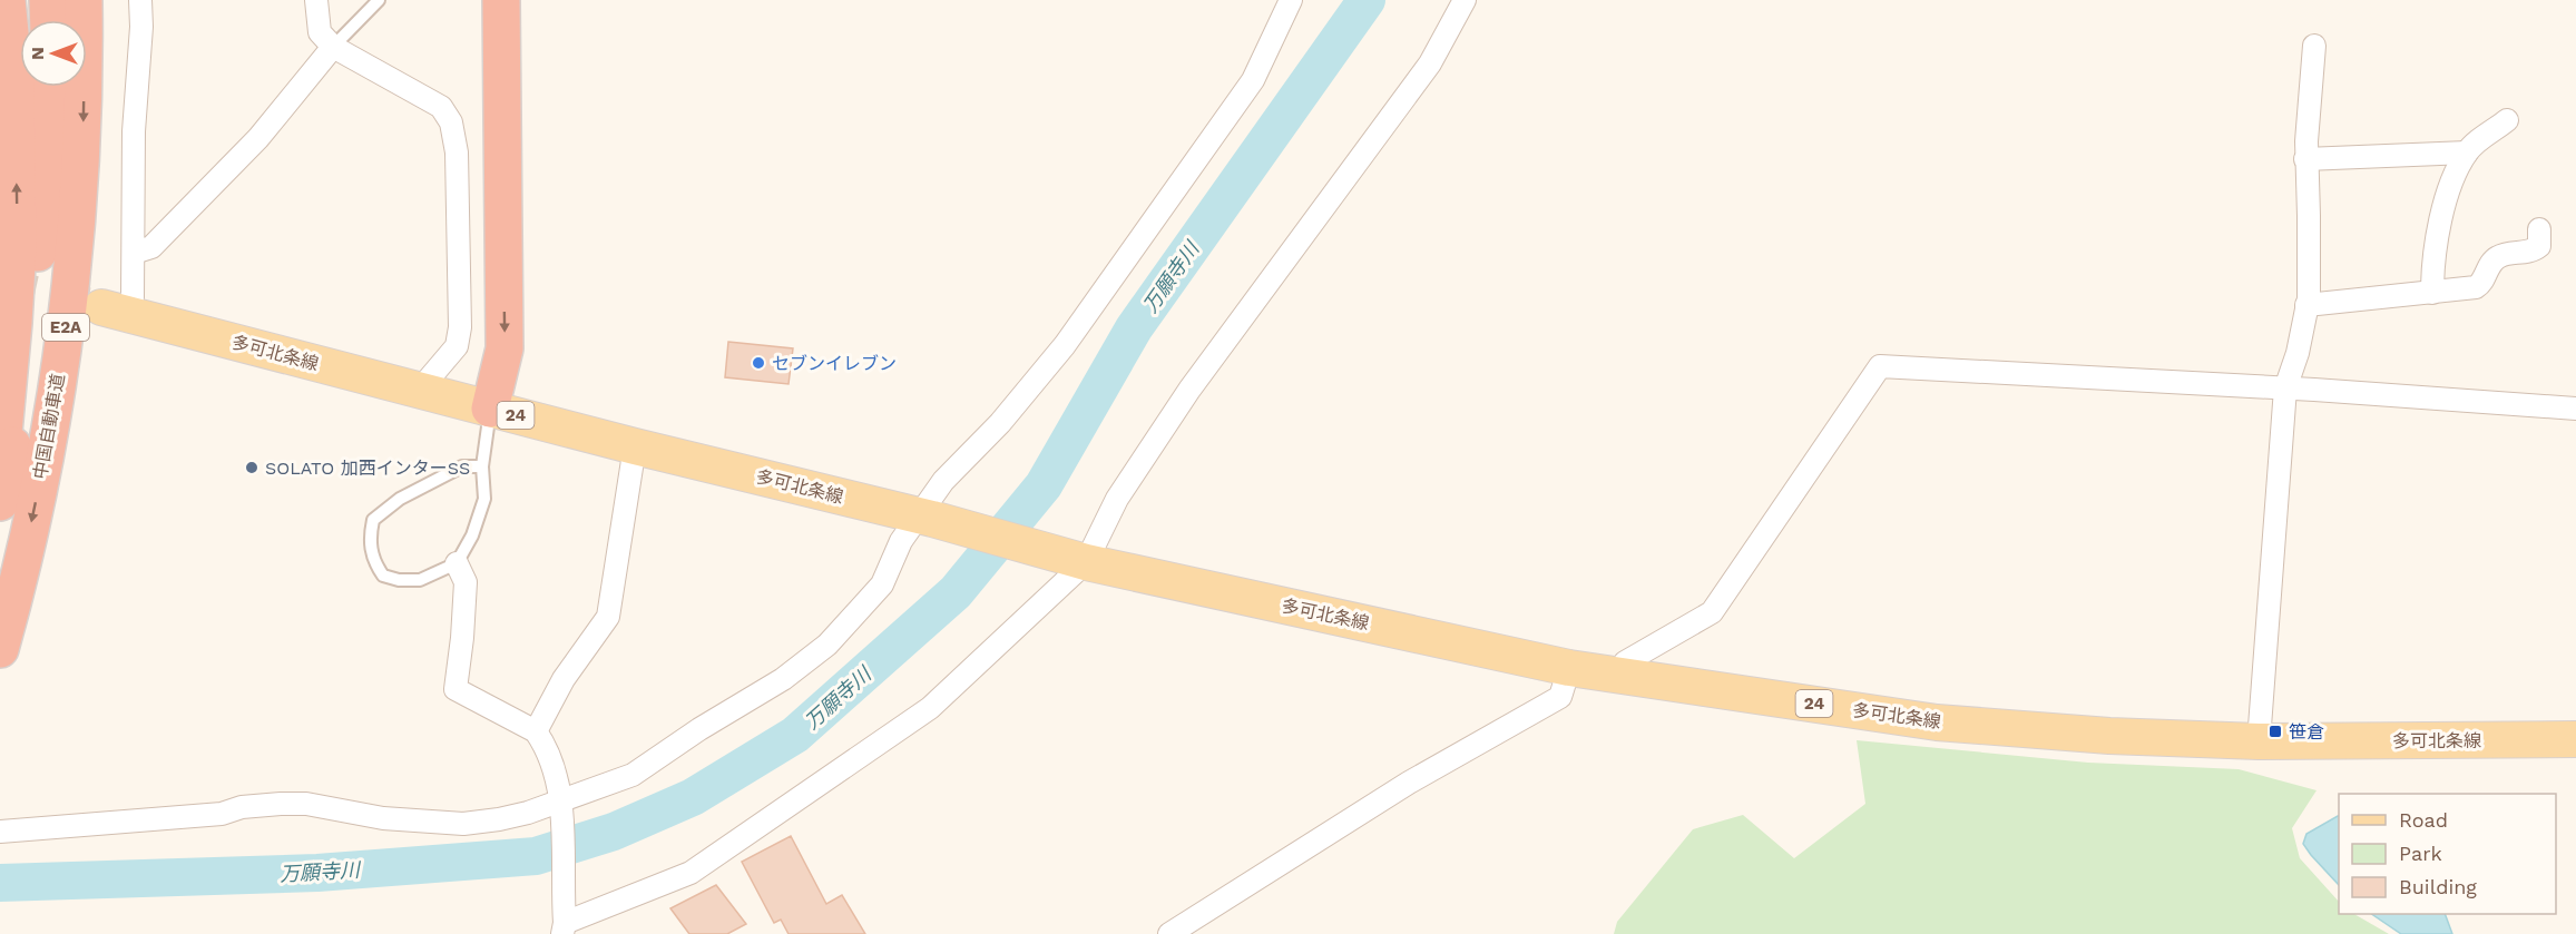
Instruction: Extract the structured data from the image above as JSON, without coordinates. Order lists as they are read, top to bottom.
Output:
{
  "streets": {
    "highway": ["E2A", "中国自動車道"],
    "main road": ["多可北条線", "24"]
  },
  "water": ["万願寺川"],
  "places": {
    "other": ["セブンイレブン", "SOLATO 加西インターSS"],
    "transit": ["笹倉"]
  },
  "legend": ["Road", "Park", "Building"],
  "north": "left"
}
